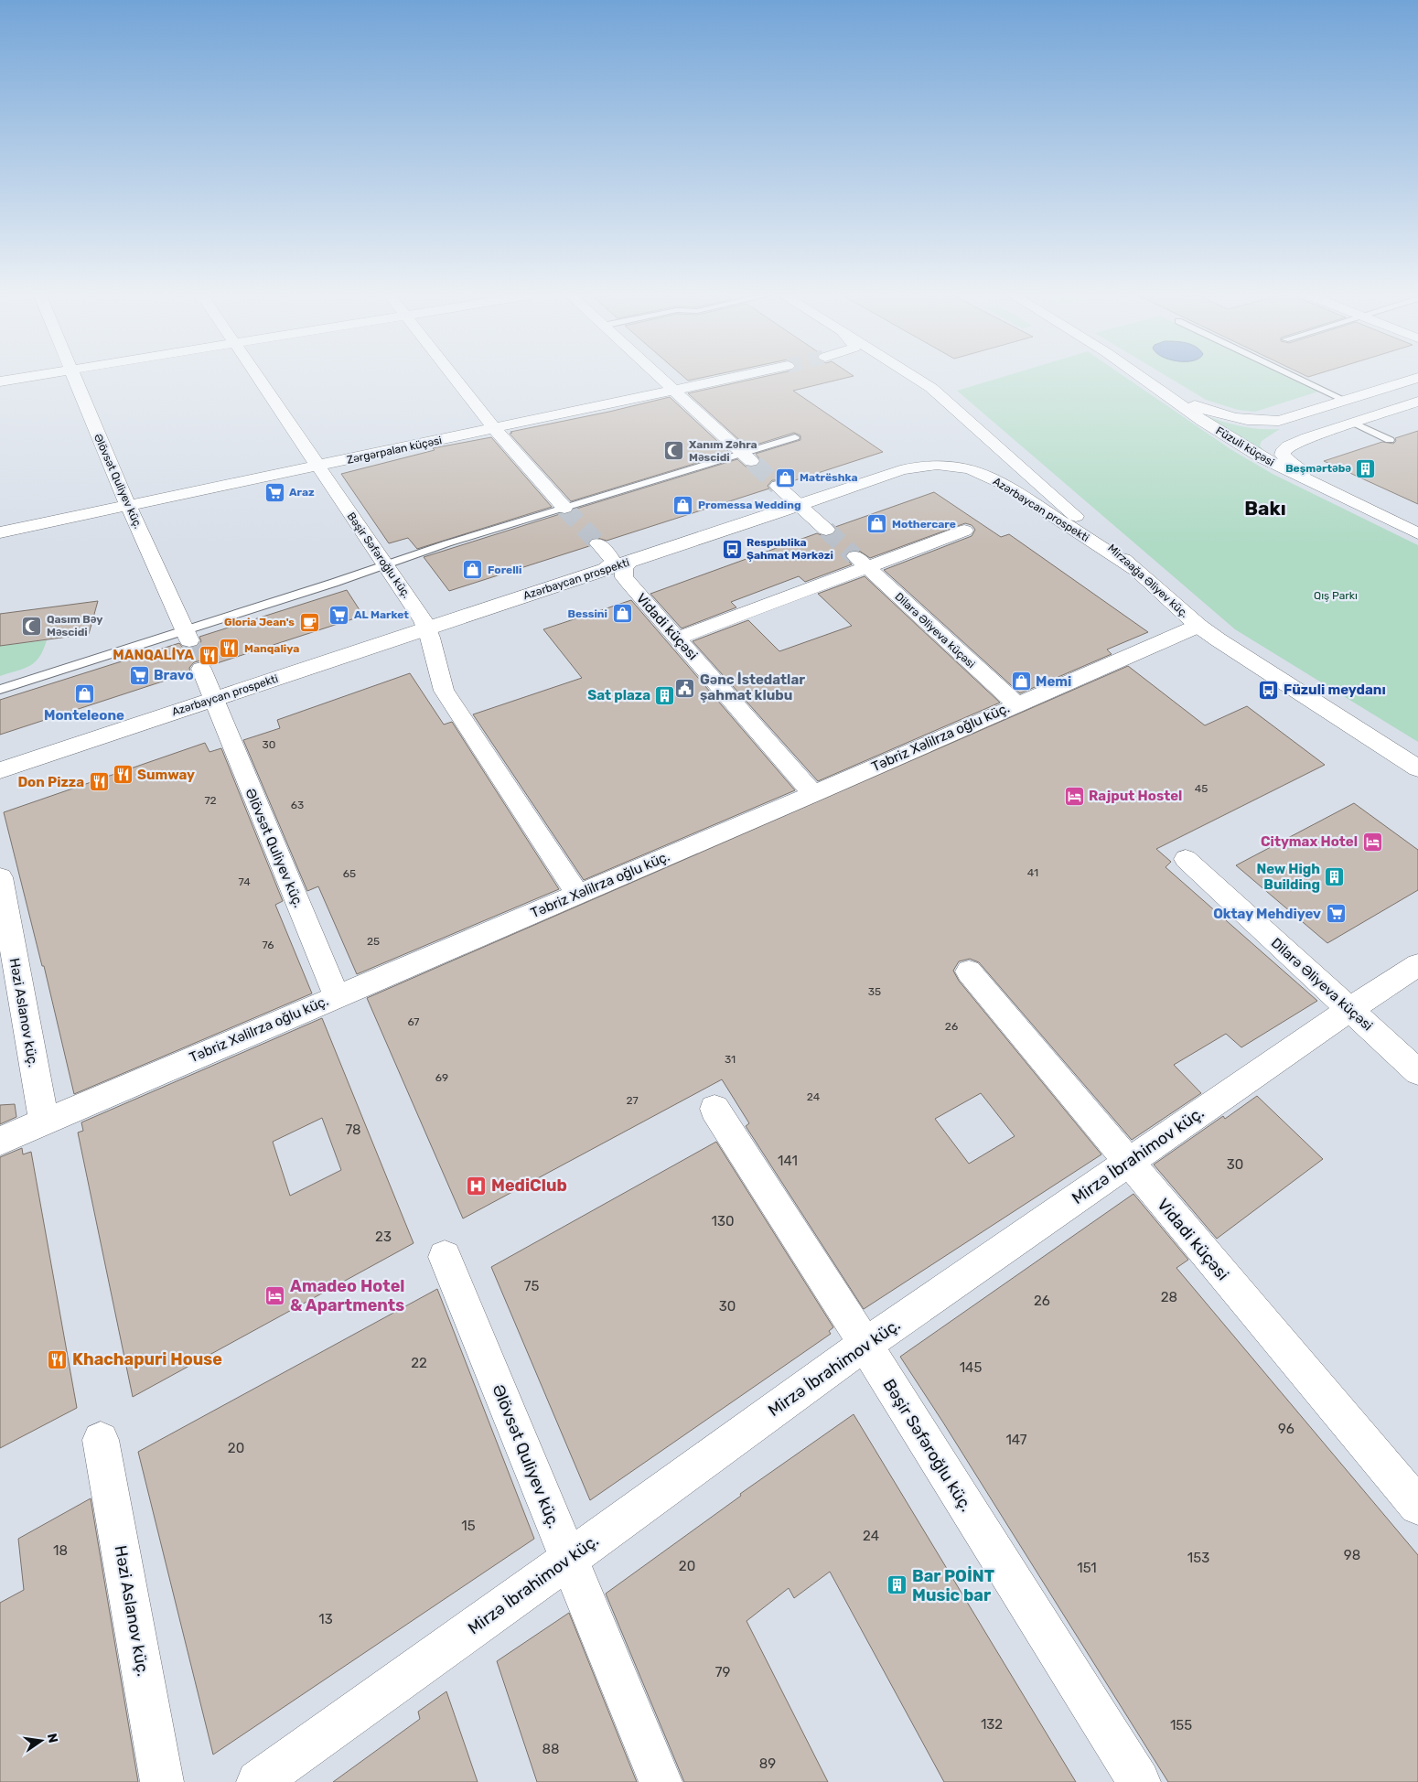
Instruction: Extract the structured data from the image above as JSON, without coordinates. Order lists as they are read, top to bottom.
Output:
{
  "streets": {
    "street": [
      "Füzuli küçəsi",
      "Zərgərpalan küçəsi",
      "Əlövsət Quliyev küç.",
      "Azərbaycan prospekti",
      "Bəşir Səfəroğlu küç.",
      "Mirzəağa Əliyev küç.",
      "Vidadi küçəsi",
      "Dilarə Əliyeva küçəsi",
      "Təbriz Xəlilrza oğlu küç.",
      "Həzi Aslanov küç.",
      "Mirzə İbrahimov küç."
    ]
  },
  "crossings": [
    ["Zərgərpalan küçəsi", "Əlövsət Quliyev küç."],
    ["Zərgərpalan küçəsi", "Bəşir Səfəroğlu küç."],
    ["Əlövsət Quliyev küç.", "Azərbaycan prospekti"],
    ["Əlövsət Quliyev küç.", "Təbriz Xəlilrza oğlu küç."],
    ["Əlövsət Quliyev küç.", "Mirzə İbrahimov küç."],
    ["Azərbaycan prospekti", "Bəşir Səfəroğlu küç."],
    ["Azərbaycan prospekti", "Mirzəağa Əliyev küç."],
    ["Azərbaycan prospekti", "Vidadi küçəsi"],
    ["Bəşir Səfəroğlu küç.", "Təbriz Xəlilrza oğlu küç."],
    ["Bəşir Səfəroğlu küç.", "Mirzə İbrahimov küç."],
    ["Mirzəağa Əliyev küç.", "Təbriz Xəlilrza oğlu küç."],
    ["Vidadi küçəsi", "Təbriz Xəlilrza oğlu küç."],
    ["Vidadi küçəsi", "Mirzə İbrahimov küç."],
    ["Dilarə Əliyeva küçəsi", "Təbriz Xəlilrza oğlu küç."],
    ["Dilarə Əliyeva küçəsi", "Mirzə İbrahimov küç."],
    ["Təbriz Xəlilrza oğlu küç.", "Həzi Aslanov küç."]
  ],
  "districts": ["Bakı"],
  "parks": ["Qış Parkı"],
  "places": {
    "mosque": ["Xanım Zəhra Məscidi", "Qasım Bəy Məscidi"],
    "building": [
      "Beşmərtəbə",
      "Sat plaza",
      "New High Building",
      "Bar POİNT Music bar"
    ],
    "shop": [
      "Matrëshka",
      "Promessa Wedding",
      "Mothercare",
      "Forelli",
      "Bessini",
      "Memi",
      "Monteleone"
    ],
    "supermarket": [
      "Araz",
      "AL Market",
      "Bravo",
      "Oktay Mehdiyev"
    ],
    "bus stop": ["Respublika Şahmat Mərkəzi", "Füzuli meydanı"],
    "cafe": ["Gloria Jean's"],
    "restaurant": [
      "Manqaliya",
      "MANQALİYA",
      "Sumway",
      "Don Pizza",
      "Khachapuri House"
    ],
    "public building": ["Gənc İstedatlar şahmat klubu"],
    "hotel": ["Rajput Hostel", "Citymax Hotel", "Amadeo Hotel & Apartments"],
    "hospital": ["MediClub"]
  },
  "house_numbers": [
    "30",
    "45",
    "72",
    "63",
    "41",
    "65",
    "74",
    "25",
    "76",
    "35",
    "67",
    "26",
    "31",
    "69",
    "24",
    "27",
    "78",
    "141",
    "30",
    "130",
    "23",
    "75",
    "28",
    "26",
    "30",
    "22",
    "145",
    "96",
    "147",
    "20",
    "15",
    "24",
    "18",
    "98",
    "153",
    "20",
    "151",
    "13",
    "79",
    "132",
    "155",
    "88",
    "89"
  ],
  "north": "right"
}
